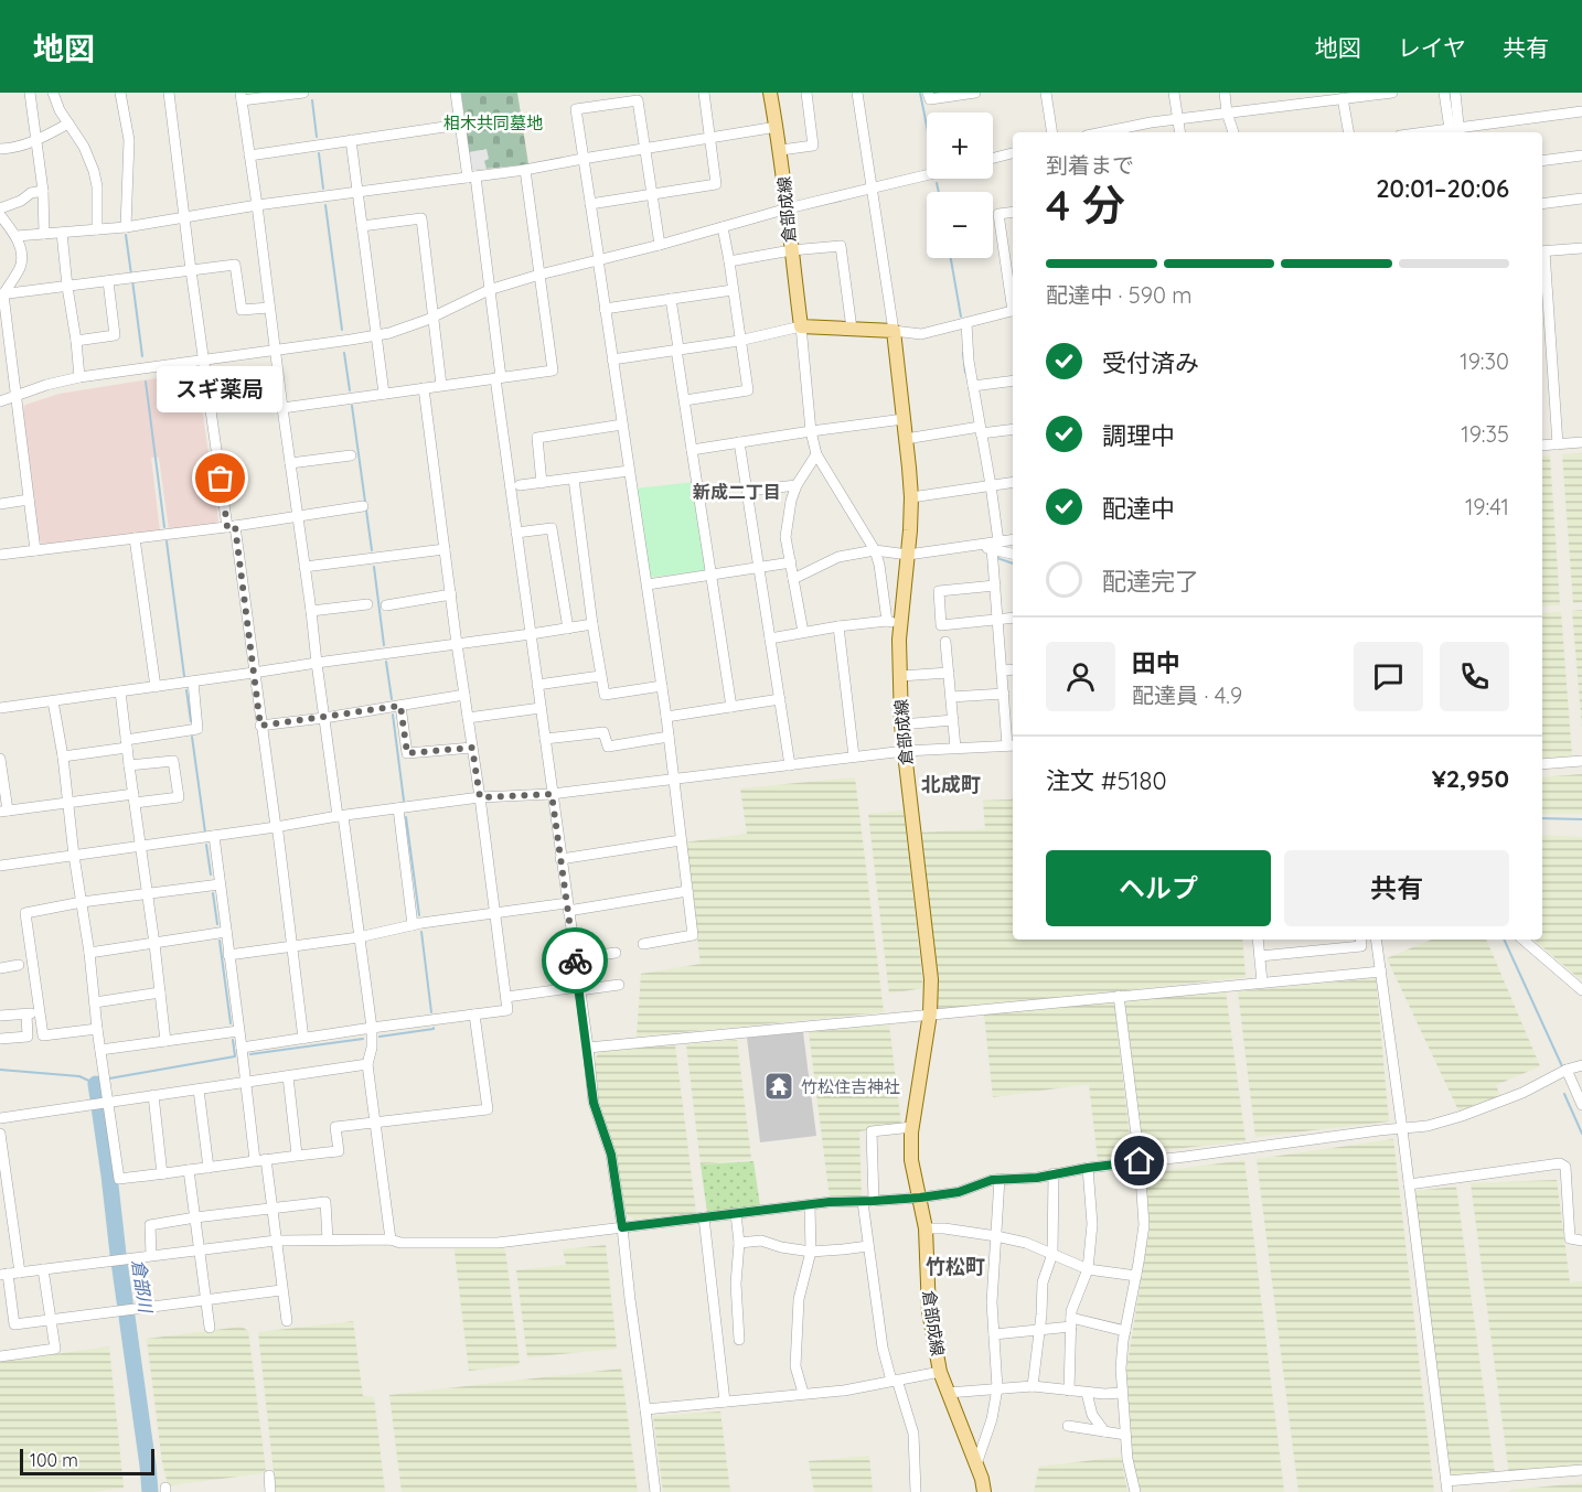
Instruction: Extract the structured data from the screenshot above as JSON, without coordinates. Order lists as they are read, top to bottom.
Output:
{
  "streets": {
    "main road": ["倉部成線"]
  },
  "districts": ["新成二丁目", "北成町", "竹松町"],
  "water": ["倉部川"],
  "parks": ["相木共同墓地"],
  "places": {
    "other": ["スギ薬局"],
    "temple": ["竹松住吉神社"]
  },
  "scale_bar": "100 m",
  "page": {
    "header": "地図",
    "nav": ["地図", "レイヤ", "共有"],
    "map_buttons": ["+", "−"],
    "heading": ["4 分", "到着まで", "20:01–20:06"],
    "panel": [
      "田中",
      "配達員 · 4.9",
      "注文 #5180",
      "¥2,950"
    ],
    "bar": "配達中 · 590 m",
    "list": [
      ["受付済み", "19:30"],
      ["調理中", "19:35"],
      ["配達中", "19:41"],
      "配達完了"
    ],
    "bubble": "スギ薬局",
    "buttons": ["ヘルプ", "共有"],
    "scale": "100 m"
  }
}
